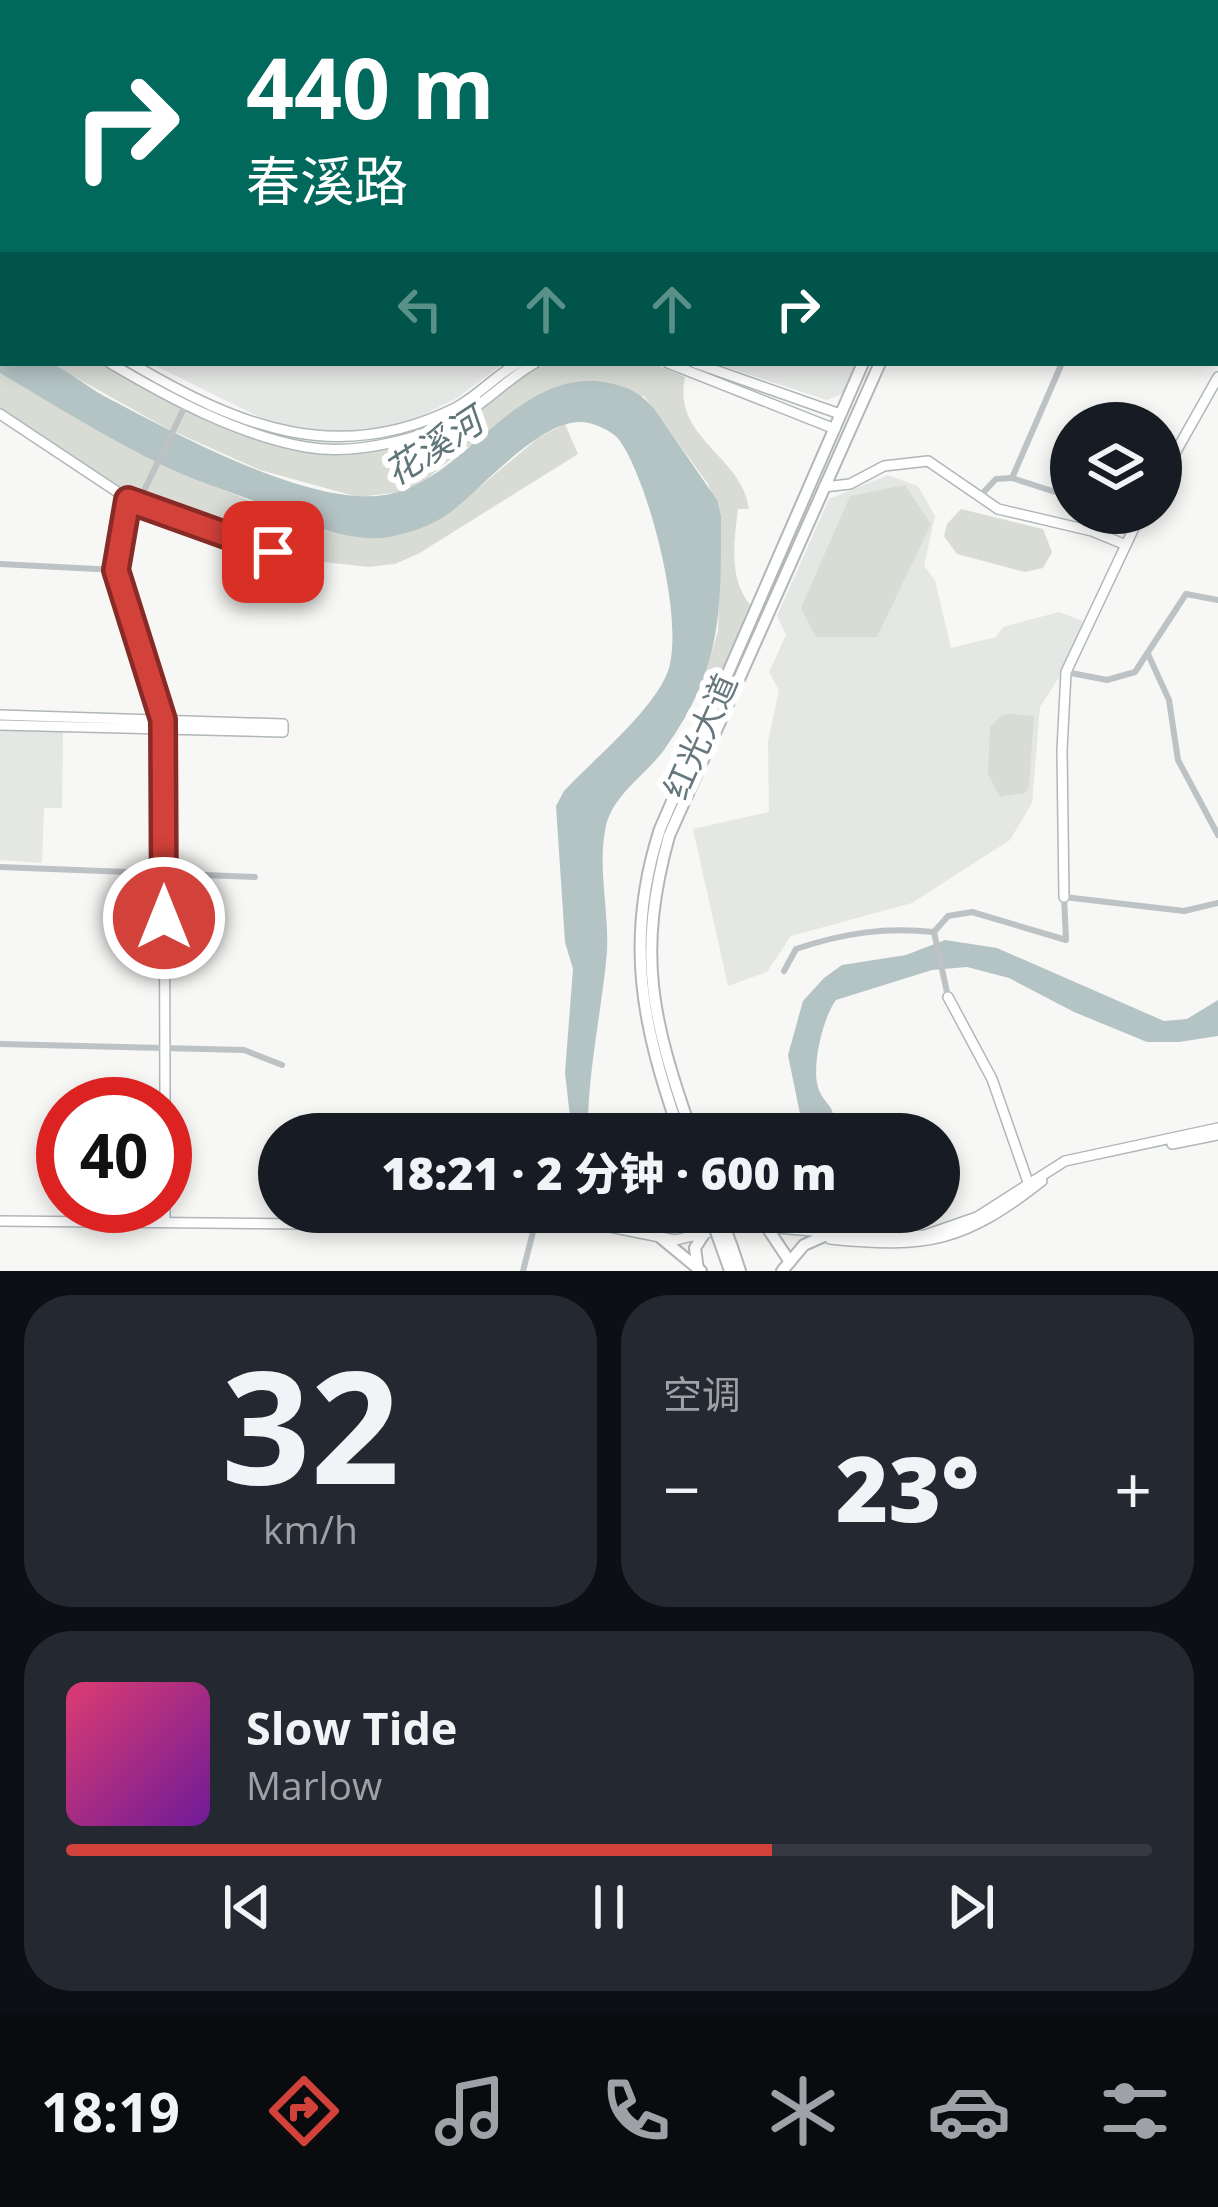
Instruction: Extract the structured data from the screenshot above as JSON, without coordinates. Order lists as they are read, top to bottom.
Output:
{
  "streets": {
    "main road": ["红光大道"]
  },
  "water": ["花溪河"],
  "page": {
    "turn": ["440 m", "春溪路"],
    "limit": "40",
    "trip": "18:21 · 2 分钟 · 600 m",
    "tile": [
      ["32", "km/h"],
      "空调"
    ],
    "heat": ["−", "23°", "+"],
    "song": ["Slow Tide", "Marlow"],
    "tabs": "18:19"
  }
}
